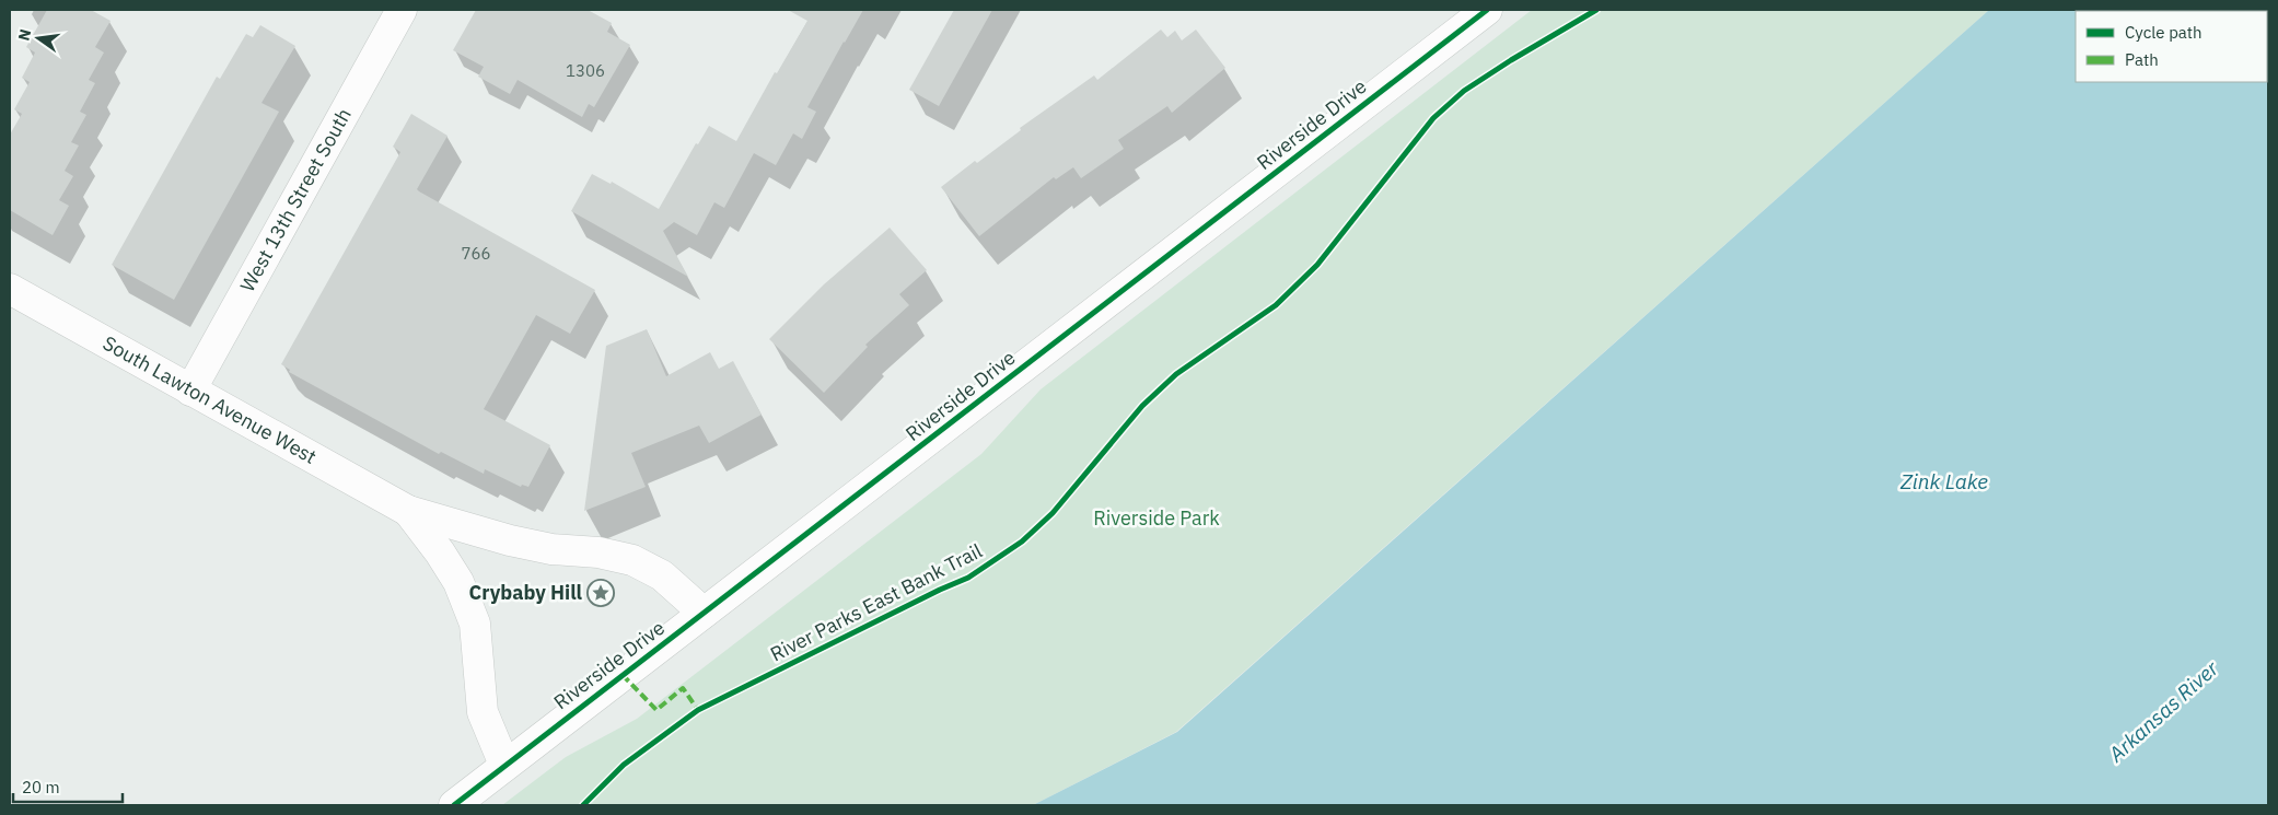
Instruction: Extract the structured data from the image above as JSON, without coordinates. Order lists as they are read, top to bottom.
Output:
{
  "streets": {
    "street": ["Riverside Drive", "West 13th Street South", "South Lawton Avenue West"],
    "cycle path": ["River Parks East Bank Trail"]
  },
  "crossings": [
    ["Riverside Drive", "South Lawton Avenue West"],
    ["West 13th Street South", "South Lawton Avenue West"]
  ],
  "water": ["Zink Lake", "Arkansas River"],
  "parks": ["Riverside Park"],
  "places": {
    "place": ["Crybaby Hill"]
  },
  "house_numbers": ["1306", "766"],
  "legend": ["Cycle path", "Path"],
  "scale_bar": "20 m",
  "north": "left"
}
